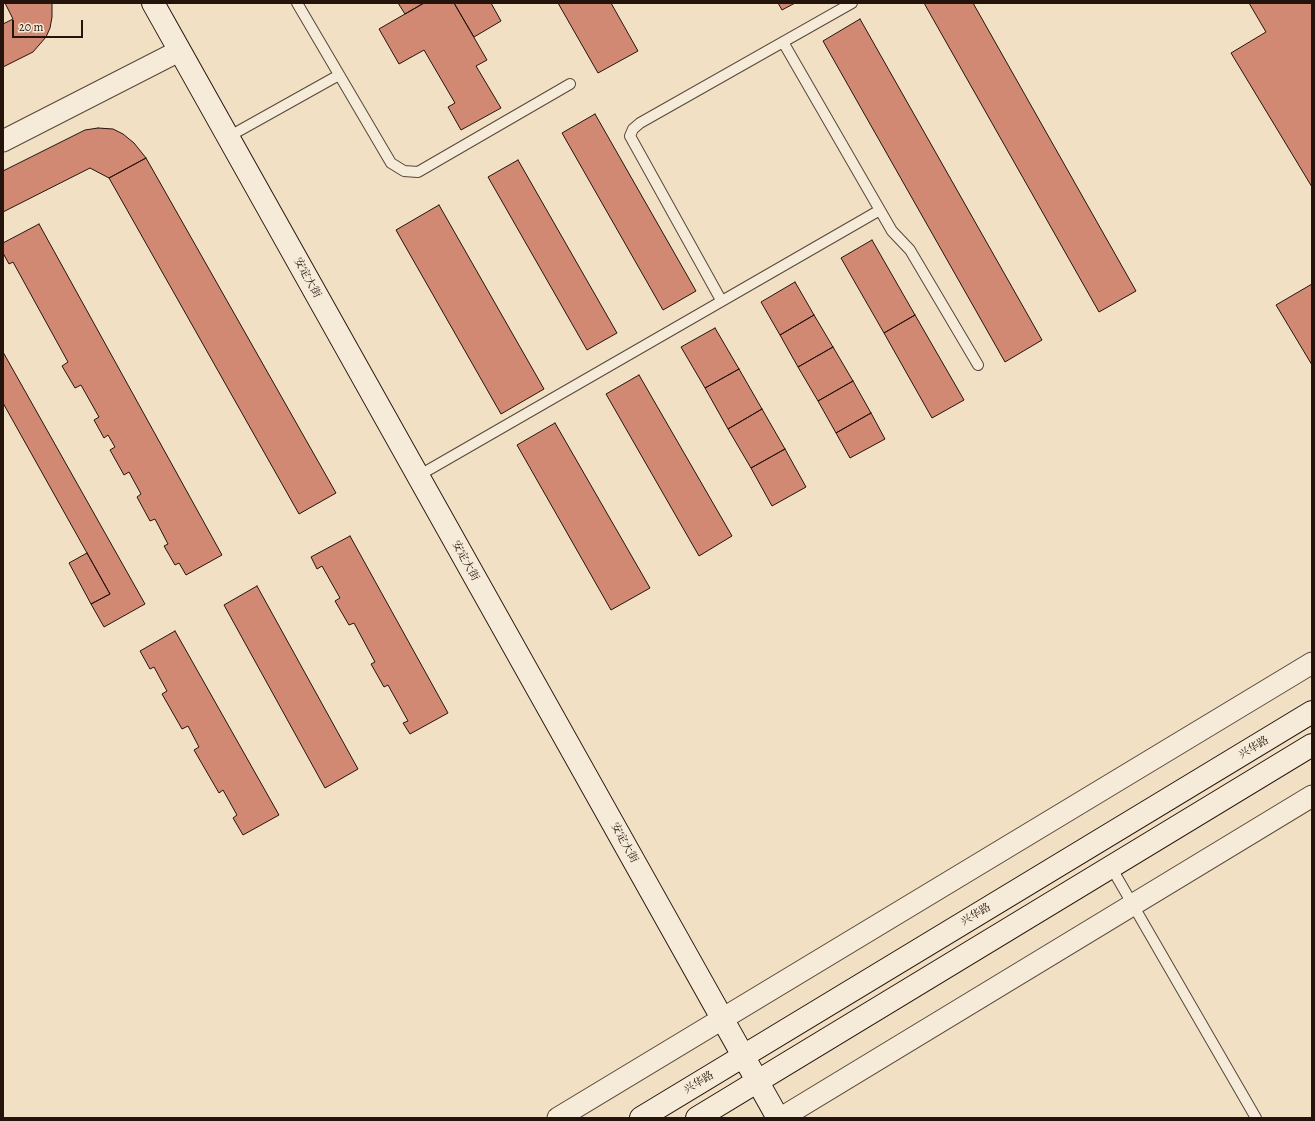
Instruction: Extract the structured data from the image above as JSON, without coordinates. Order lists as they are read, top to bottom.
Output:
{
  "streets": {
    "main road": ["安定大街", "兴华路"]
  },
  "crossings": [
    ["安定大街", "兴华路"]
  ],
  "scale_bar": "20 m"
}
